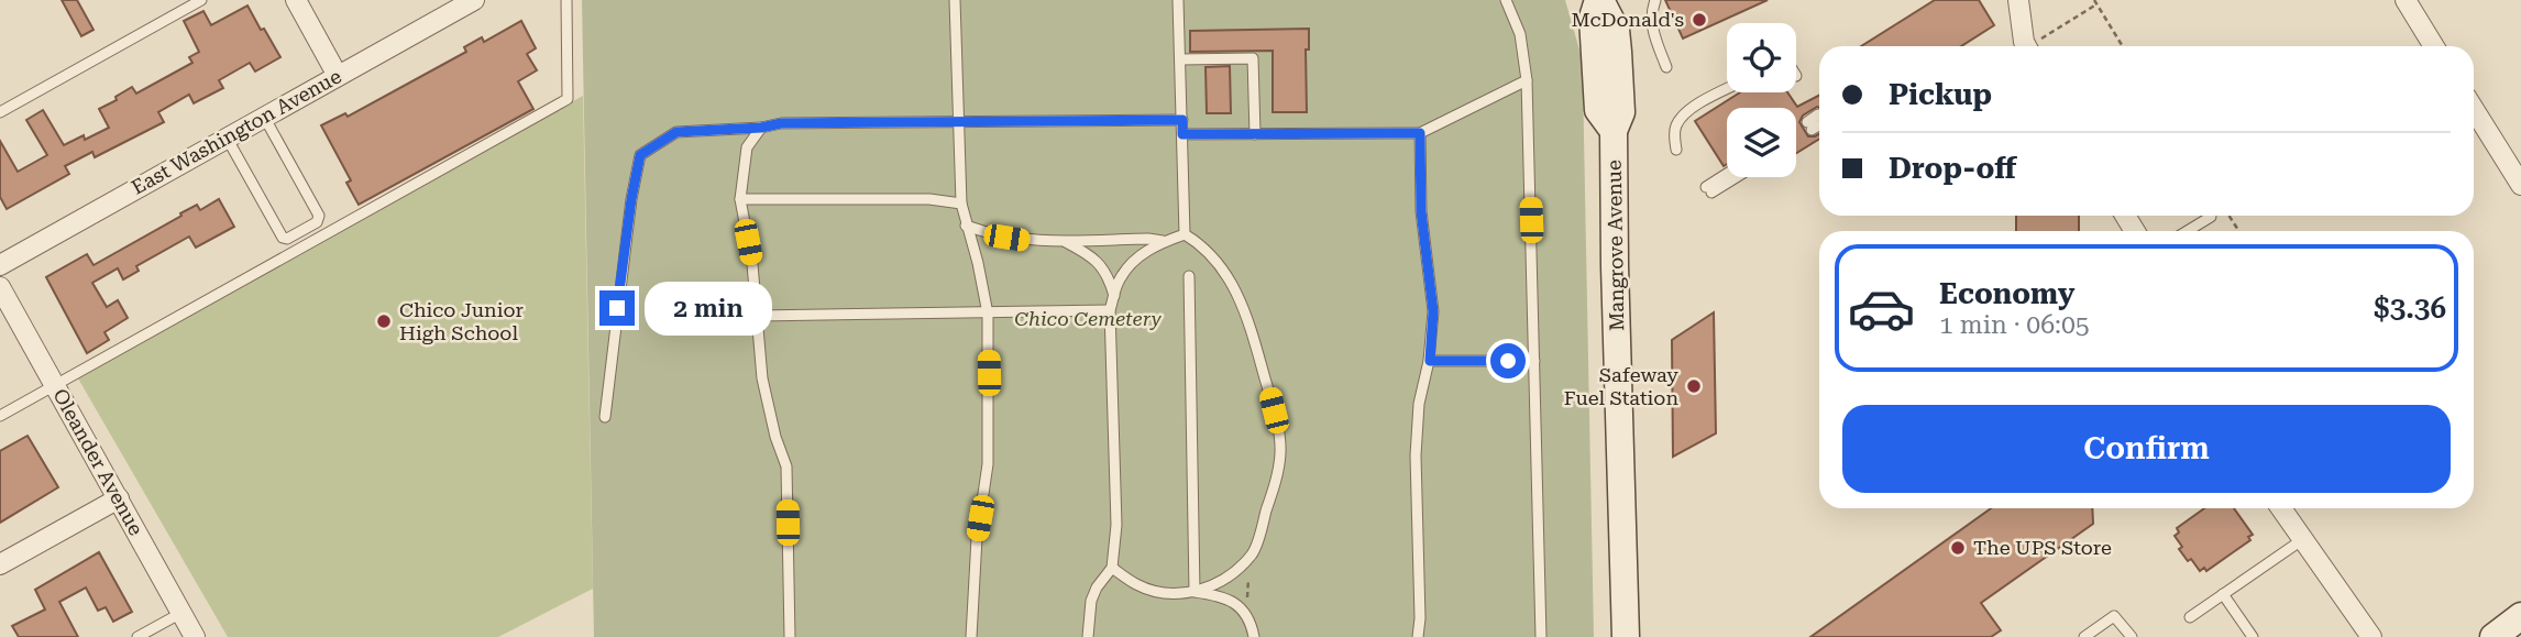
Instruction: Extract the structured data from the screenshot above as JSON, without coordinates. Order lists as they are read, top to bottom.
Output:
{
  "streets": {
    "street": ["East Washington Avenue", "Mangrove Avenue", "Oleander Avenue"]
  },
  "parks": ["Chico Cemetery"],
  "places": [
    "McDonald's",
    "Chico Junior High School",
    "Safeway Fuel Station",
    "The UPS Store"
  ],
  "page": {
    "banner": ["Pickup", "Drop-off"],
    "list": [
      {
        "name": "Economy",
        "note": "1 min · 06:05",
        "value": "$3.36"
      }
    ],
    "bubble": "2 min",
    "buttons": "Confirm"
  }
}
